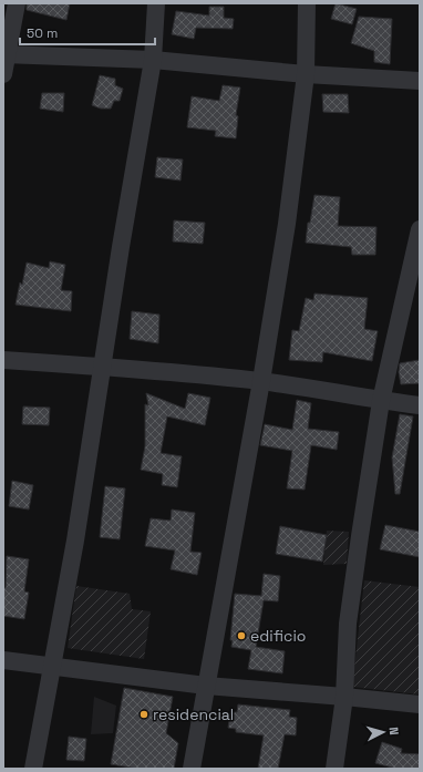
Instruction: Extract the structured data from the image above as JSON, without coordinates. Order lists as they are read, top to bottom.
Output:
{
  "places": ["edificio", "residencial"],
  "scale_bar": "50 m",
  "north": "right"
}
